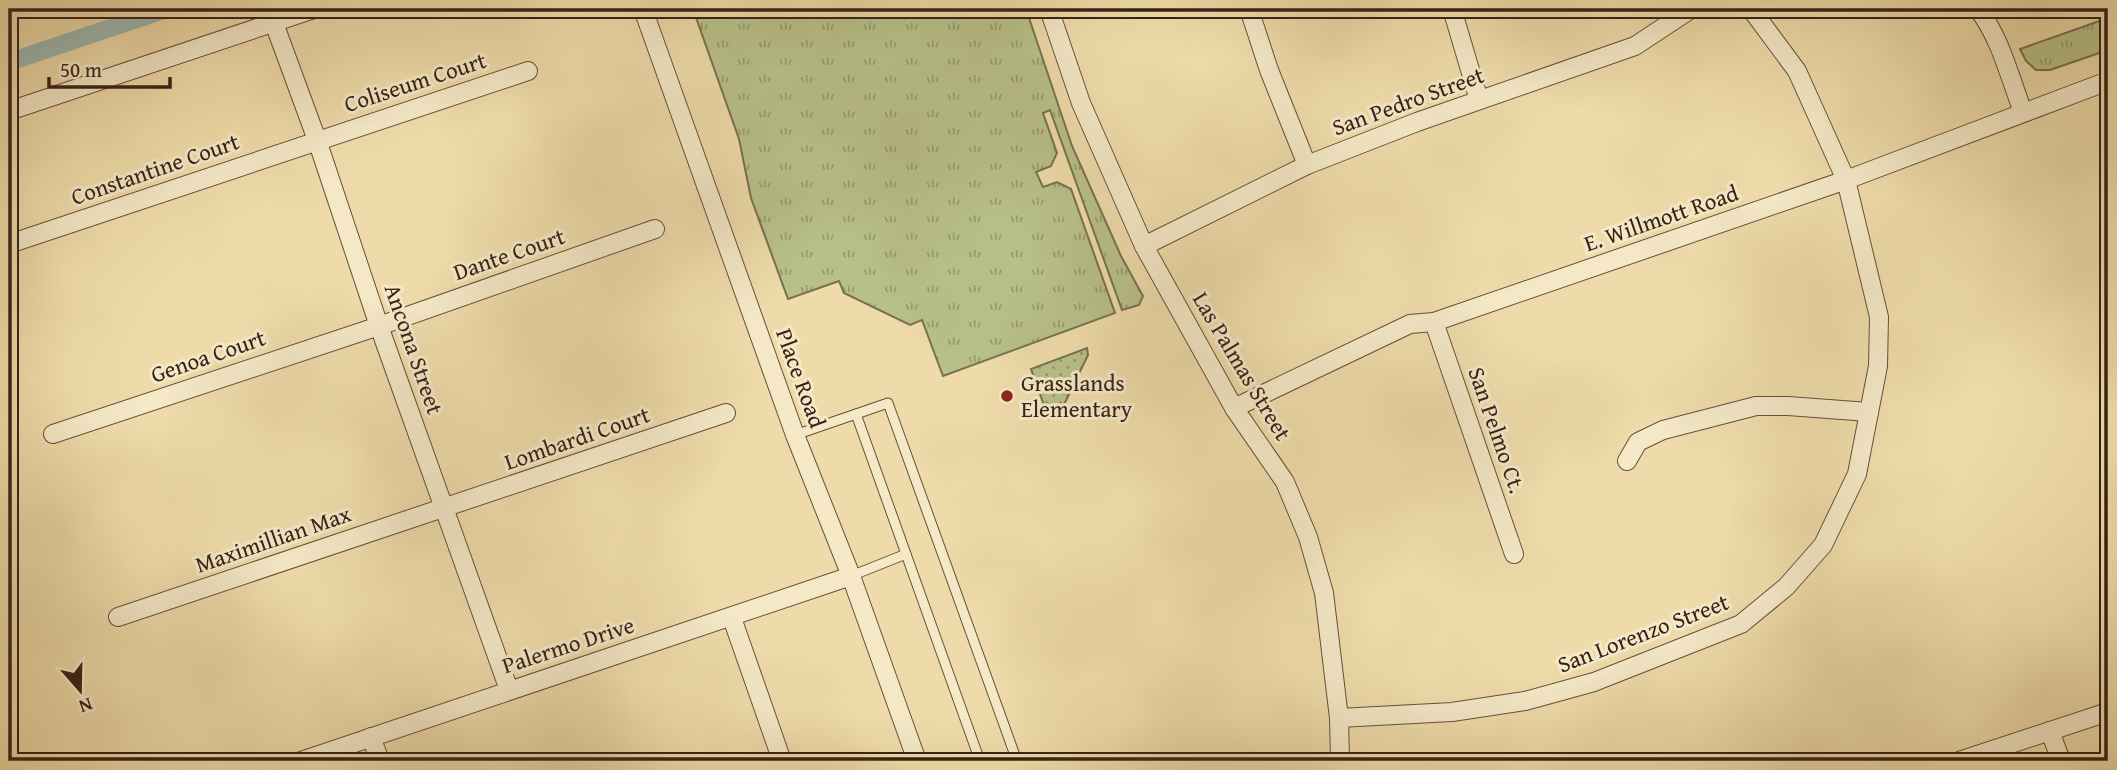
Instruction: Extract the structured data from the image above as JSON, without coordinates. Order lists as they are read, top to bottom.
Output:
{
  "streets": {
    "street": [
      "Coliseum Court",
      "San Pedro Street",
      "Constantine Court",
      "E. Willmott Road",
      "Dante Court",
      "Ancona Street",
      "Genoa Court",
      "Las Palmas Street",
      "Place Road",
      "San Pelmo Ct.",
      "Lombardi Court",
      "Maximillian Max",
      "San Lorenzo Street",
      "Palermo Drive"
    ]
  },
  "crossings": [
    ["Coliseum Court", "Constantine Court"],
    ["Coliseum Court", "Ancona Street"],
    ["San Pedro Street", "Las Palmas Street"],
    ["Constantine Court", "Ancona Street"],
    ["E. Willmott Road", "Las Palmas Street"],
    ["E. Willmott Road", "San Pelmo Ct."],
    ["E. Willmott Road", "San Lorenzo Street"],
    ["Dante Court", "Ancona Street"],
    ["Dante Court", "Genoa Court"],
    ["Ancona Street", "Genoa Court"],
    ["Ancona Street", "Lombardi Court"],
    ["Ancona Street", "Maximillian Max"],
    ["Ancona Street", "Palermo Drive"],
    ["Las Palmas Street", "San Lorenzo Street"],
    ["Place Road", "Palermo Drive"],
    ["Lombardi Court", "Maximillian Max"]
  ],
  "places": ["Grasslands Elementary"],
  "scale_bar": "50 m",
  "north": "bottom"
}
